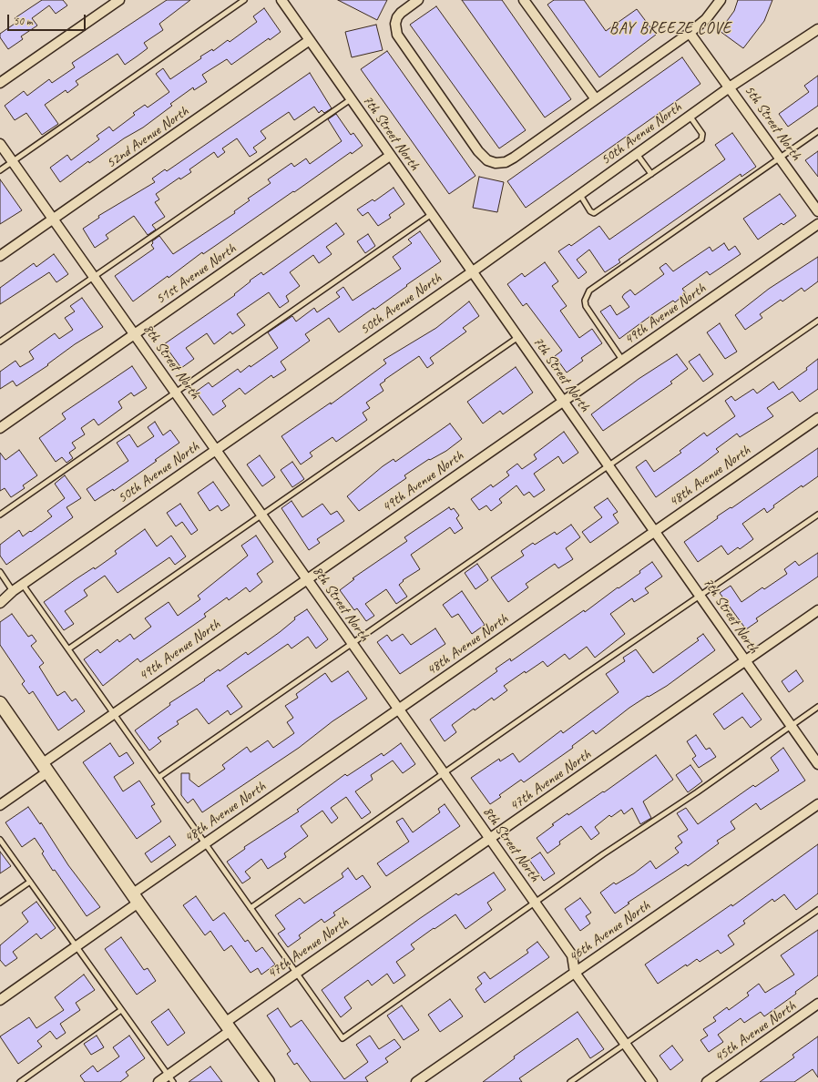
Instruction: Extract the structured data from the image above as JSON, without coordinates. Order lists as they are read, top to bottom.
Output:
{
  "streets": {
    "street": [
      "5th Street North",
      "7th Street North",
      "50th Avenue North",
      "52nd Avenue North",
      "51st Avenue North",
      "49th Avenue North",
      "8th Street North",
      "48th Avenue North",
      "47th Avenue North",
      "46th Avenue North",
      "45th Avenue North"
    ]
  },
  "crossings": [
    ["5th Street North", "50th Avenue North"],
    ["7th Street North", "50th Avenue North"],
    ["7th Street North", "52nd Avenue North"],
    ["7th Street North", "51st Avenue North"],
    ["7th Street North", "49th Avenue North"],
    ["7th Street North", "48th Avenue North"],
    ["7th Street North", "47th Avenue North"],
    ["50th Avenue North", "8th Street North"],
    ["52nd Avenue North", "8th Street North"],
    ["51st Avenue North", "8th Street North"],
    ["49th Avenue North", "8th Street North"],
    ["8th Street North", "48th Avenue North"],
    ["8th Street North", "47th Avenue North"],
    ["8th Street North", "46th Avenue North"]
  ],
  "districts": ["BAY BREEZE COVE"],
  "scale_bar": "50 m"
}
